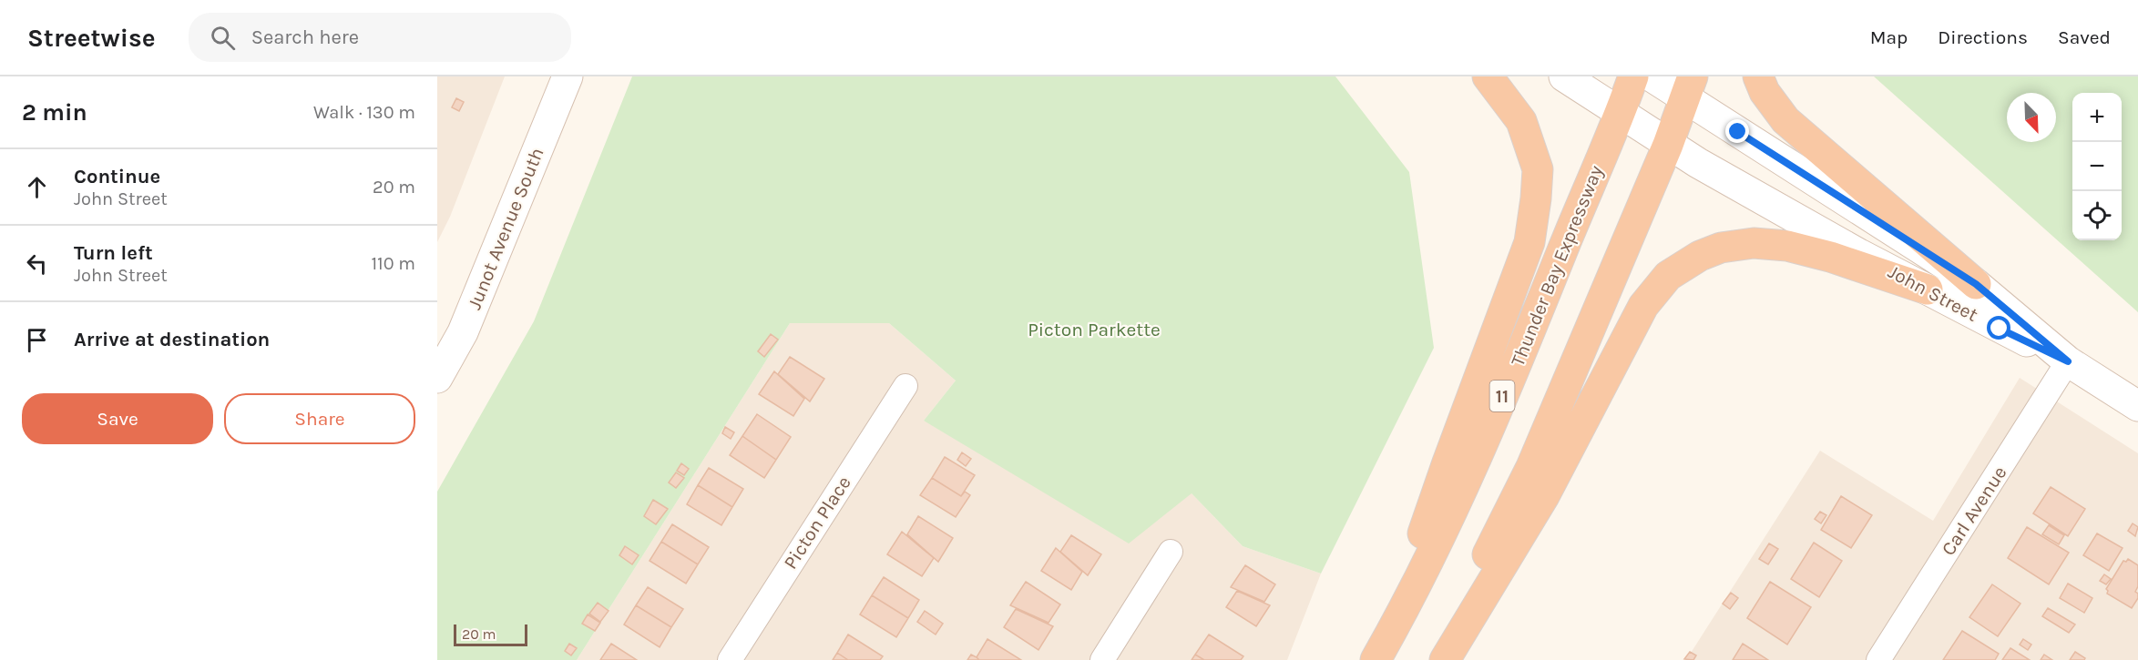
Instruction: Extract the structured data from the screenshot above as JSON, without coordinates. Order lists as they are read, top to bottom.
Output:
{
  "streets": {
    "highway": ["Thunder Bay Expressway", "11"],
    "main road": ["Junot Avenue South", "John Street"],
    "street": ["Carl Avenue", "Picton Place"]
  },
  "crossings": [
    ["Thunder Bay Expressway", "John Street"],
    ["John Street", "Carl Avenue"]
  ],
  "parks": ["Picton Parkette"],
  "scale_bar": "20 m",
  "north": "bottom right",
  "page": {
    "header": "Streetwise",
    "search": "Search here",
    "nav": ["Map", "Directions", "Saved"],
    "heading": ["2 min", "Walk · 130 m"],
    "map_buttons": ["+", "−"],
    "list": [
      ["Continue", "John Street", "20 m"],
      ["Turn left", "John Street", "110 m"],
      "Arrive at destination"
    ],
    "buttons": ["Save", "Share"],
    "scale": "20 m"
  }
}
